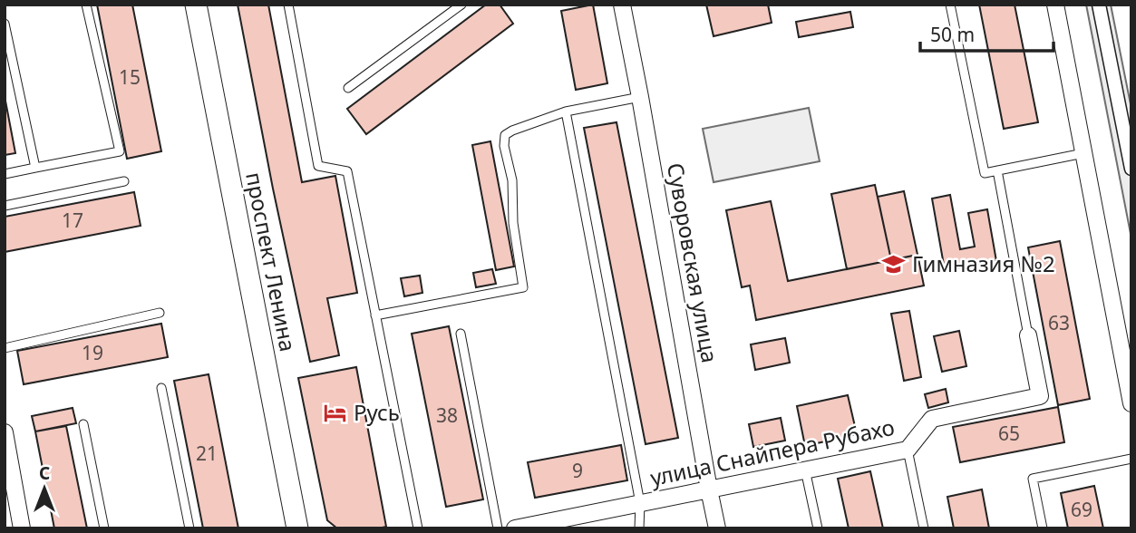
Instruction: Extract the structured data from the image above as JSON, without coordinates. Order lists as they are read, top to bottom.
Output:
{
  "streets": {
    "street": ["проспект Ленина", "Суворовская улица", "улица Снайпера Рубахо"]
  },
  "crossings": [
    ["Суворовская улица", "улица Снайпера Рубахо"]
  ],
  "places": {
    "school or university": ["Гимназия №2"],
    "hotel": ["Русь"]
  },
  "house_numbers": [
    "15",
    "17",
    "63",
    "19",
    "38",
    "65",
    "21",
    "9",
    "69"
  ],
  "scale_bar": "50 m",
  "north": "top"
}
